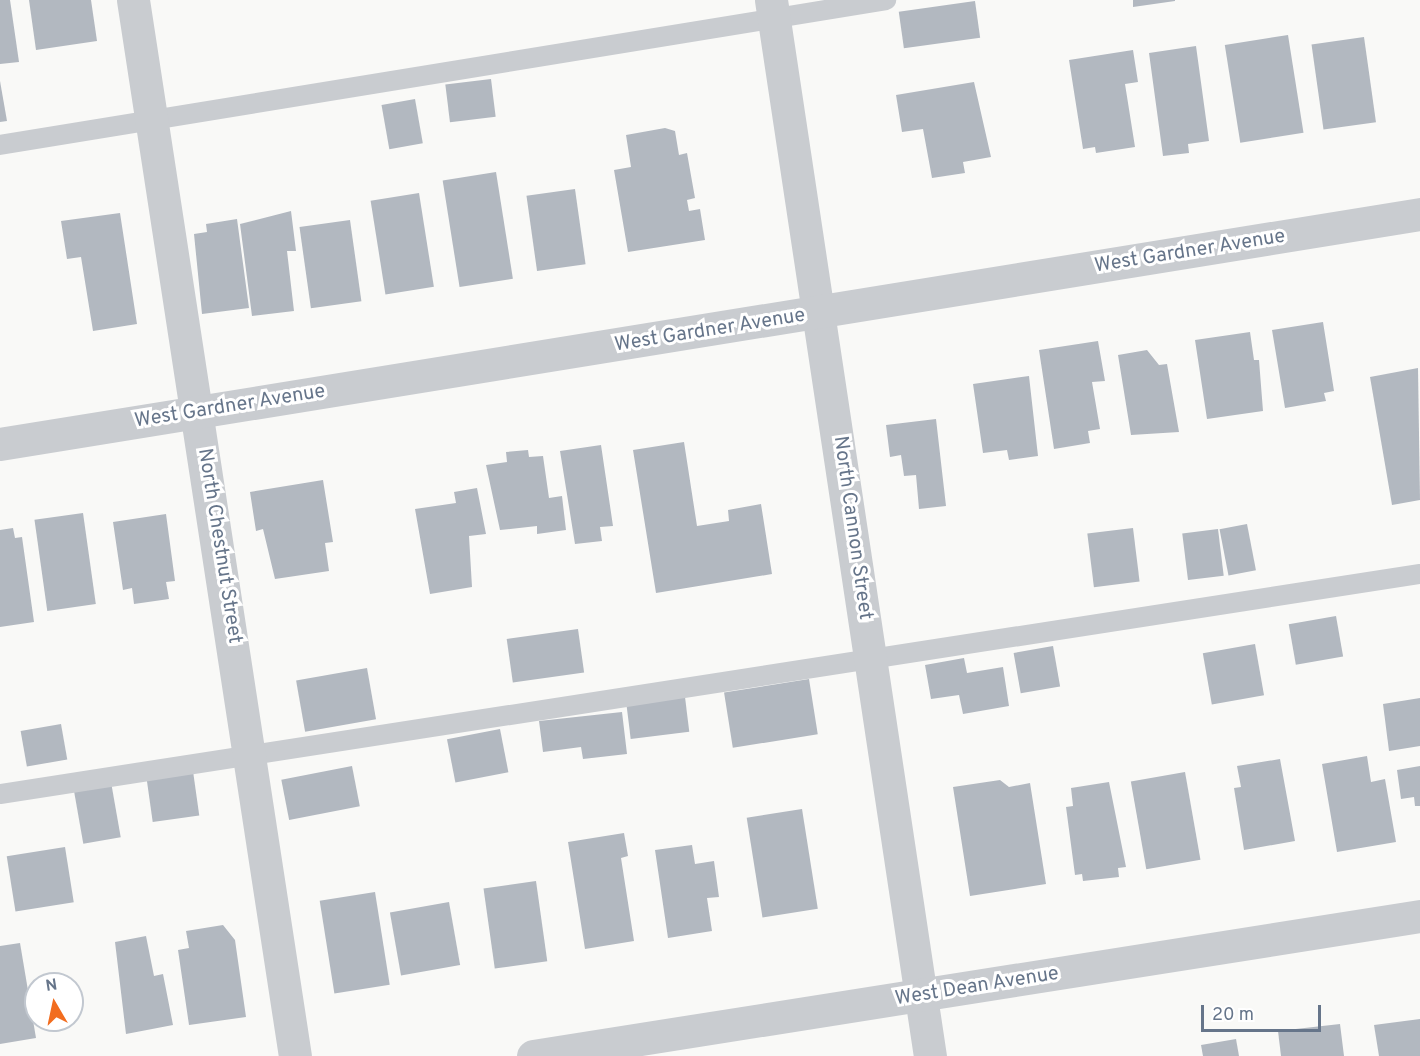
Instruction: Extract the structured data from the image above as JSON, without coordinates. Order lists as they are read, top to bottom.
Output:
{
  "streets": {
    "street": [
      "West Gardner Avenue",
      "North Cannon Street",
      "North Chestnut Street",
      "West Dean Avenue"
    ]
  },
  "crossings": [
    ["West Gardner Avenue", "North Cannon Street"],
    ["West Gardner Avenue", "North Chestnut Street"],
    ["North Cannon Street", "West Dean Avenue"]
  ],
  "scale_bar": "20 m",
  "north": "top"
}
